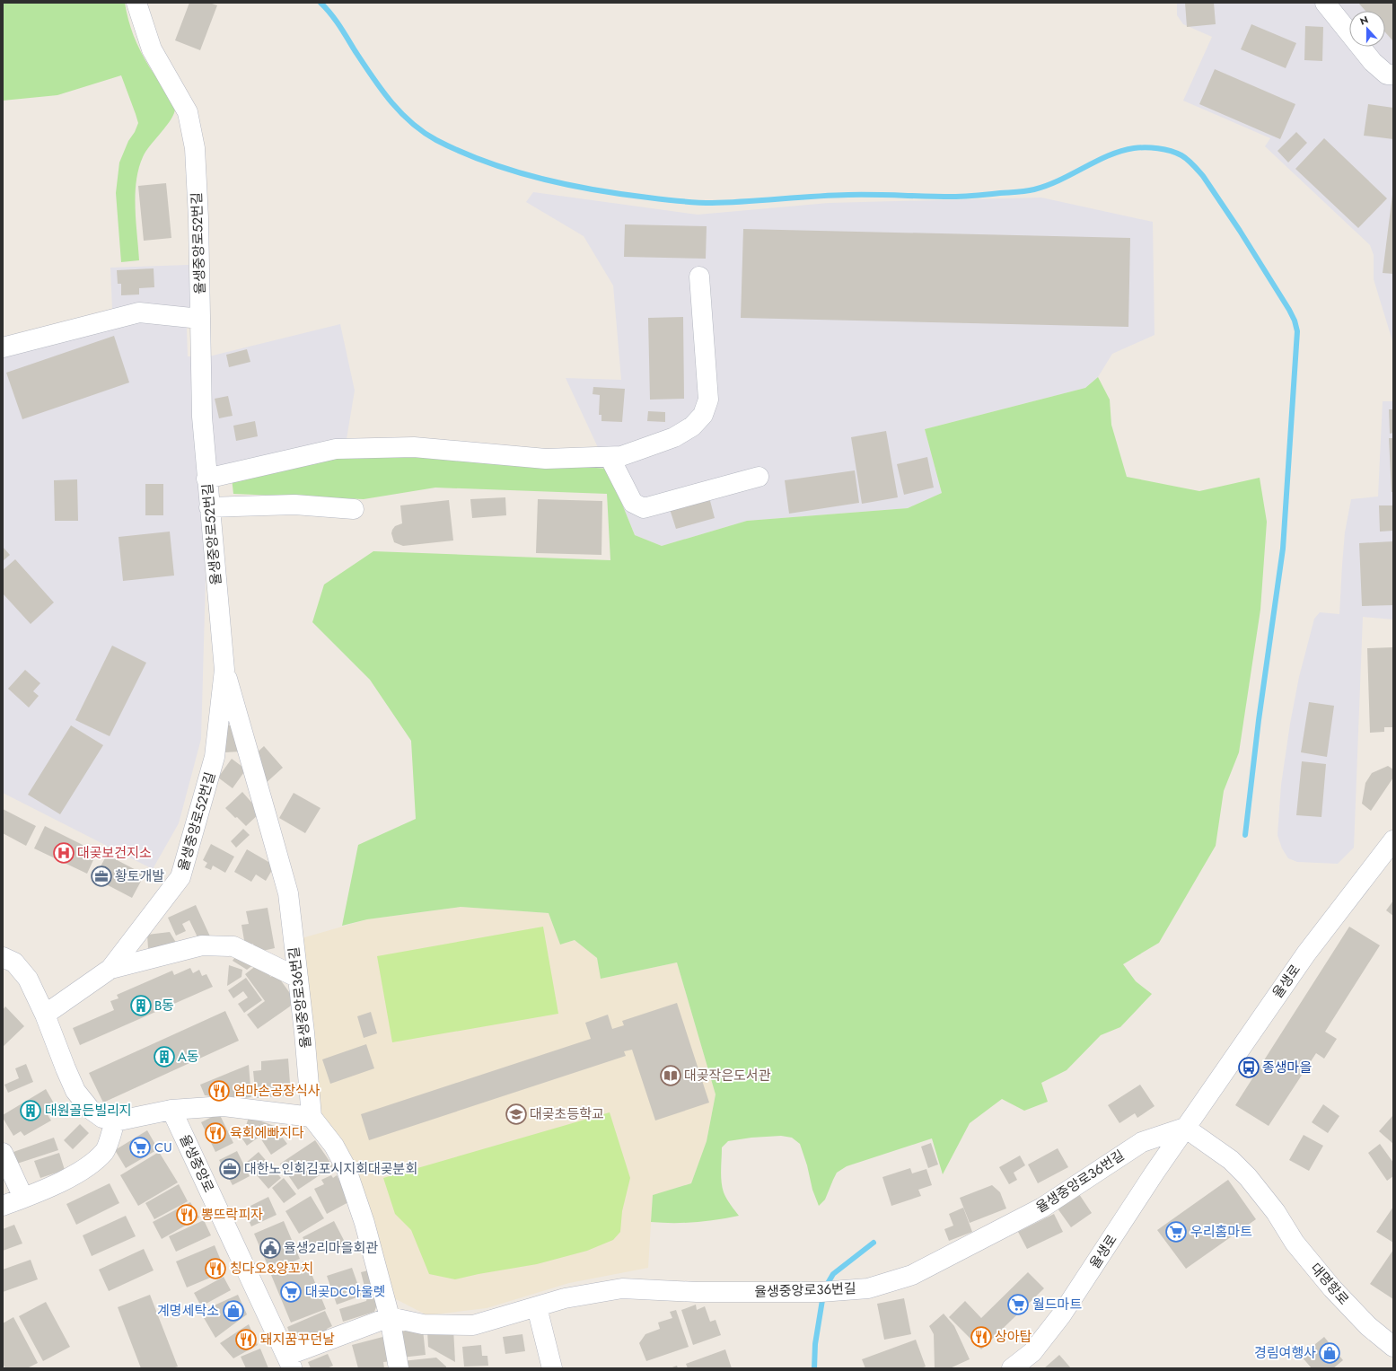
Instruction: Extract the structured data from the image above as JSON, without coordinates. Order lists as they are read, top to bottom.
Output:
{
  "streets": {
    "street": [
      "율생중앙로52번길",
      "율생로",
      "율생중앙로36번길",
      "율생중앙로",
      "대명항로"
    ]
  },
  "crossings": [
    ["율생중앙로52번길", "율생중앙로36번길"],
    ["율생로", "율생중앙로36번길"],
    ["율생로", "대명항로"],
    ["율생중앙로36번길", "대명항로"]
  ],
  "places": {
    "hospital": ["대곶보건지소"],
    "office": ["황토개발", "대한노인회김포시지회대곶분회"],
    "building": ["B동", "A동", "대원골든빌리지"],
    "bus stop": ["종생마을"],
    "library": ["대곶작은도서관"],
    "restaurant": [
      "엄마손공장식사",
      "육회에빠지다",
      "뽕뜨락피자",
      "칭다오&양꼬치",
      "상아탑",
      "돼지꿈꾸던날"
    ],
    "school or university": ["대곶초등학교"],
    "supermarket": [
      "CU",
      "우리홈마트",
      "대곶DC아울렛",
      "월드마트"
    ],
    "public building": ["율생2리마을회관"],
    "shop": ["계명세탁소", "경림여행사"]
  },
  "north": "top"
}
